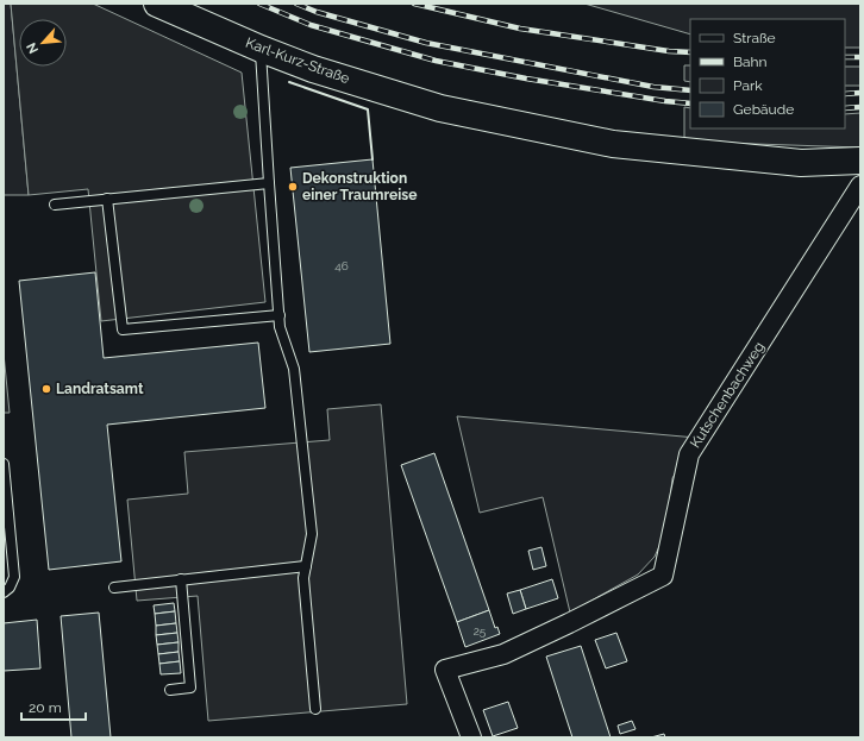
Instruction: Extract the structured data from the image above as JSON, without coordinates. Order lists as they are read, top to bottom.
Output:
{
  "streets": {
    "main road": ["Karl-Kurz-Straße"],
    "street": ["Kutschenbachweg"]
  },
  "places": ["Dekonstruktion einer Traumreise", "Landratsamt"],
  "house_numbers": ["46", "25"],
  "legend": [
    "Straße",
    "Bahn",
    "Park",
    "Gebäude"
  ],
  "scale_bar": "20 m",
  "north": "bottom left"
}
